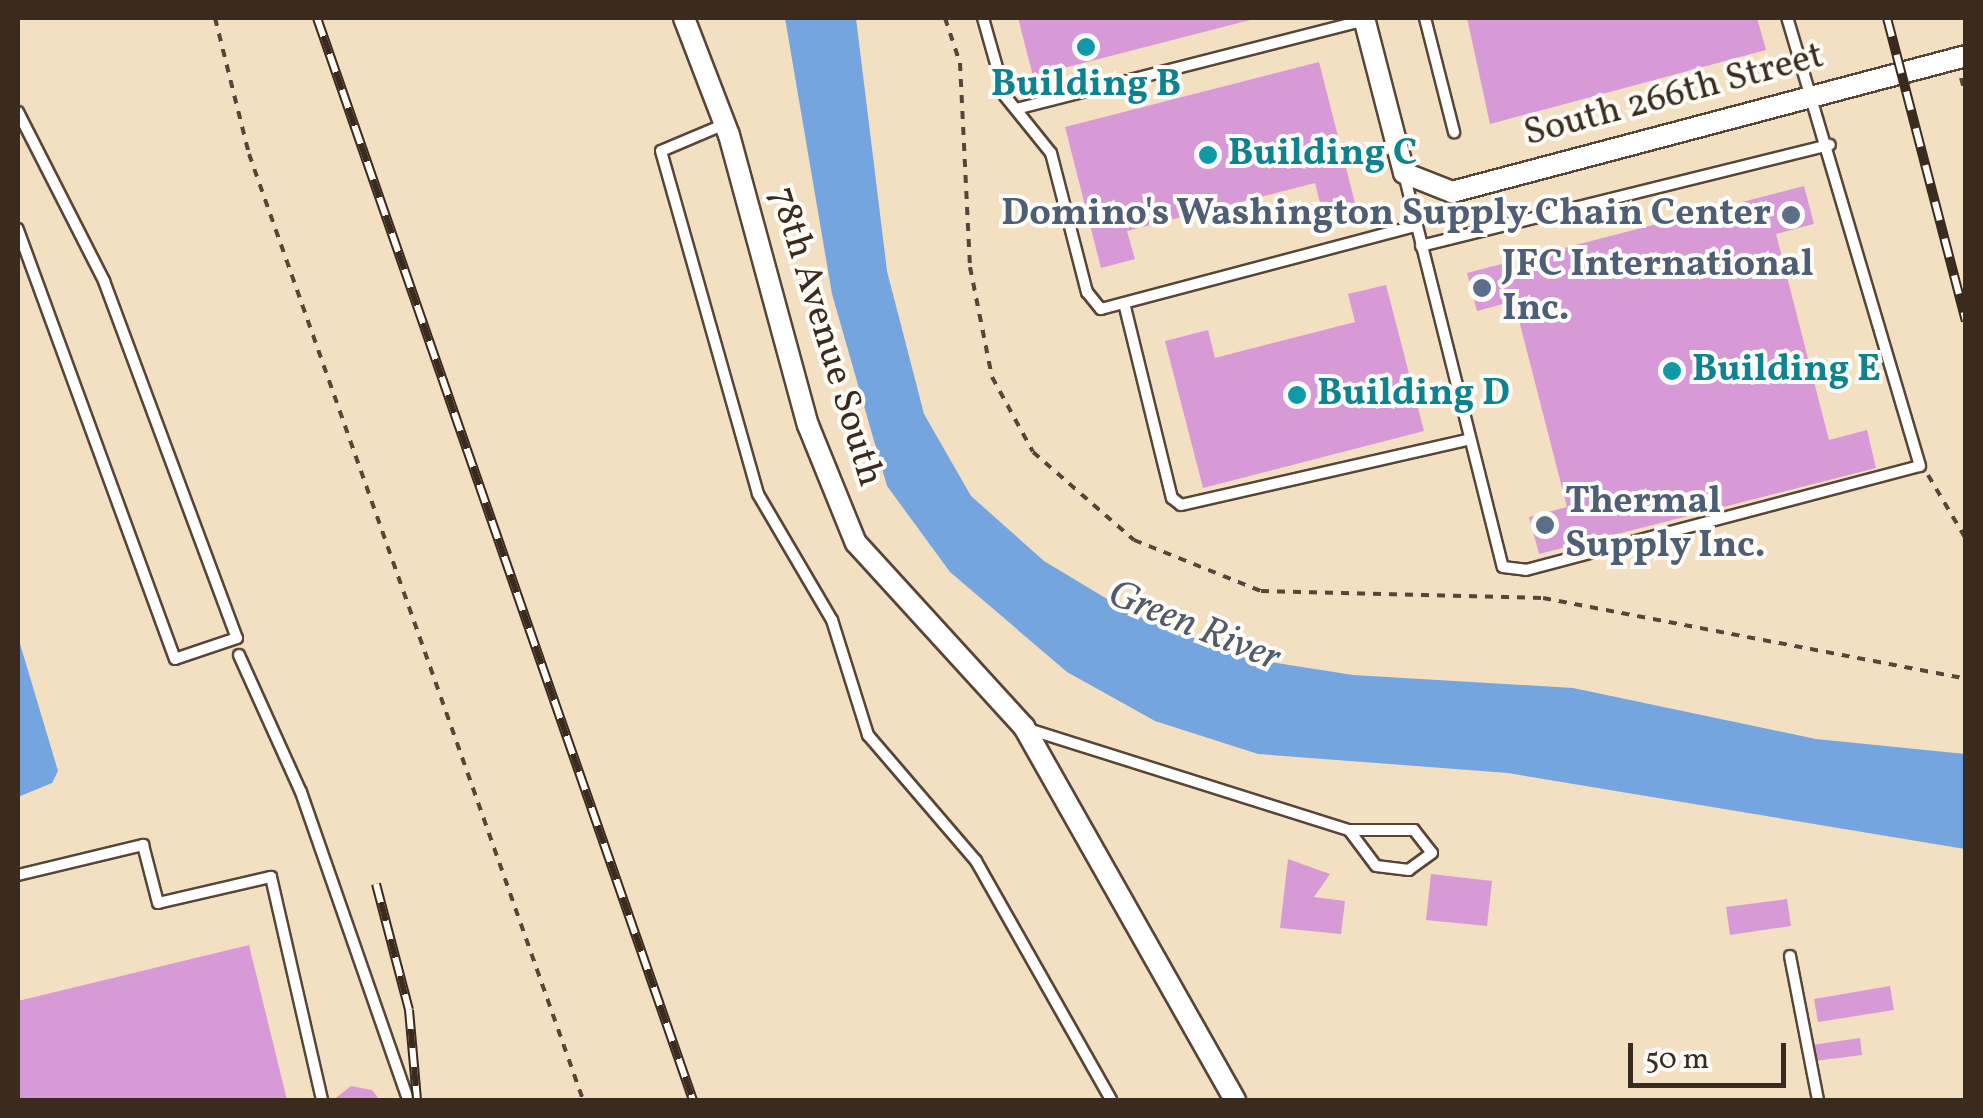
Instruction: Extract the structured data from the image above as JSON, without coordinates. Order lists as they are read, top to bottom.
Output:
{
  "streets": {
    "street": ["South 266th Street", "78th Avenue South"]
  },
  "water": ["Green River"],
  "places": [
    "Building B",
    "Building C",
    "Domino's Washington Supply Chain Center",
    "JFC International Inc.",
    "Building E",
    "Building D",
    "Thermal Supply Inc."
  ],
  "scale_bar": "50 m"
}
